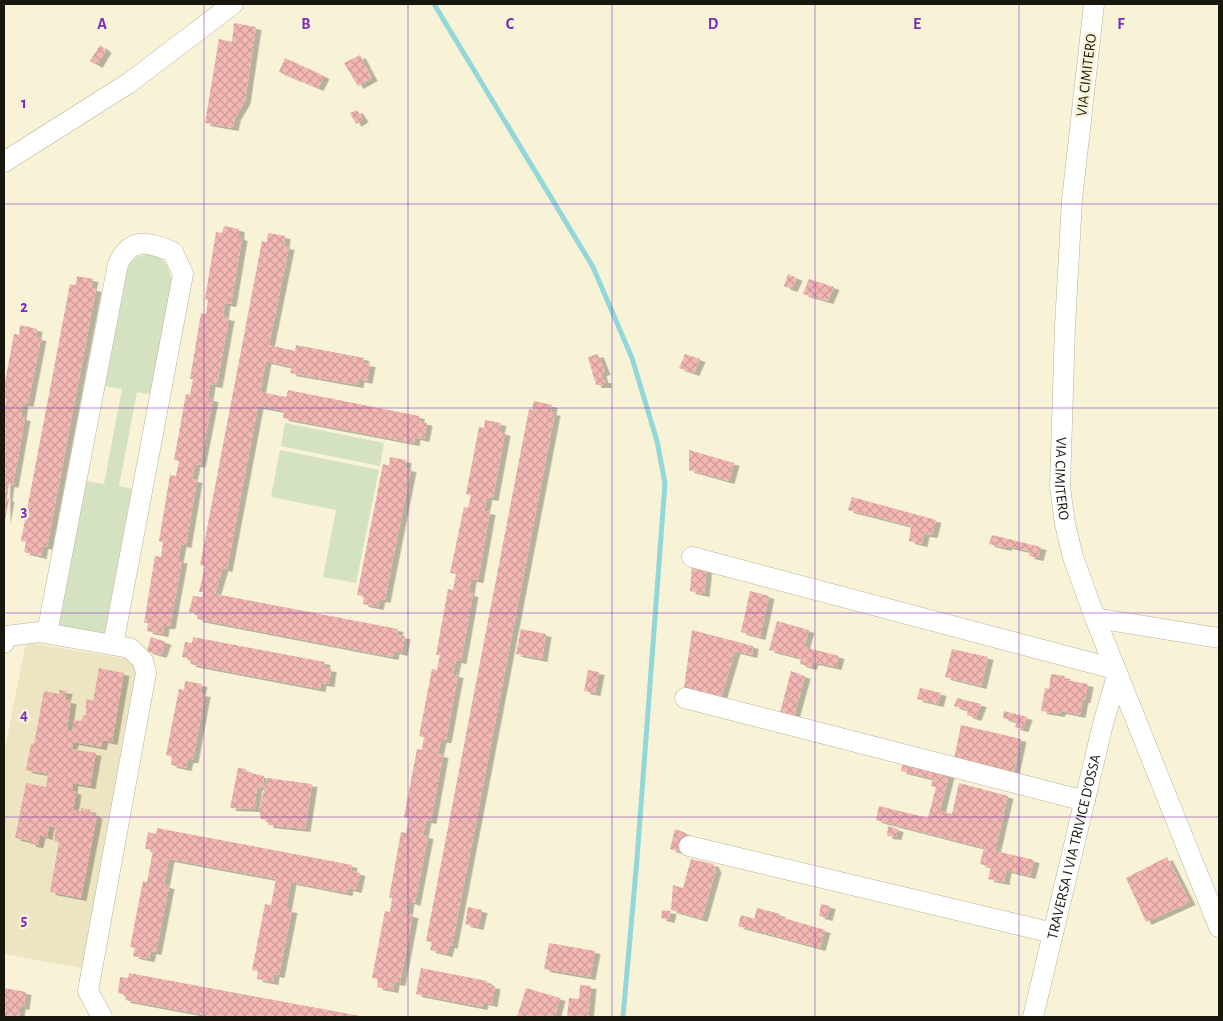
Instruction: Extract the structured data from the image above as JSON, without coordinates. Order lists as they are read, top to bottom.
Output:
{
  "streets": {
    "street": ["VIA CIMITERO", "TRAVERSA I VIA TRIVICE D'OSSA"]
  },
  "crossings": [
    ["VIA CIMITERO", "TRAVERSA I VIA TRIVICE D'OSSA"]
  ],
  "grid": {
    "columns": [
      "A",
      "B",
      "C",
      "D",
      "E",
      "F"
    ],
    "rows": [
      "1",
      "2",
      "3",
      "4",
      "5"
    ]
  }
}
